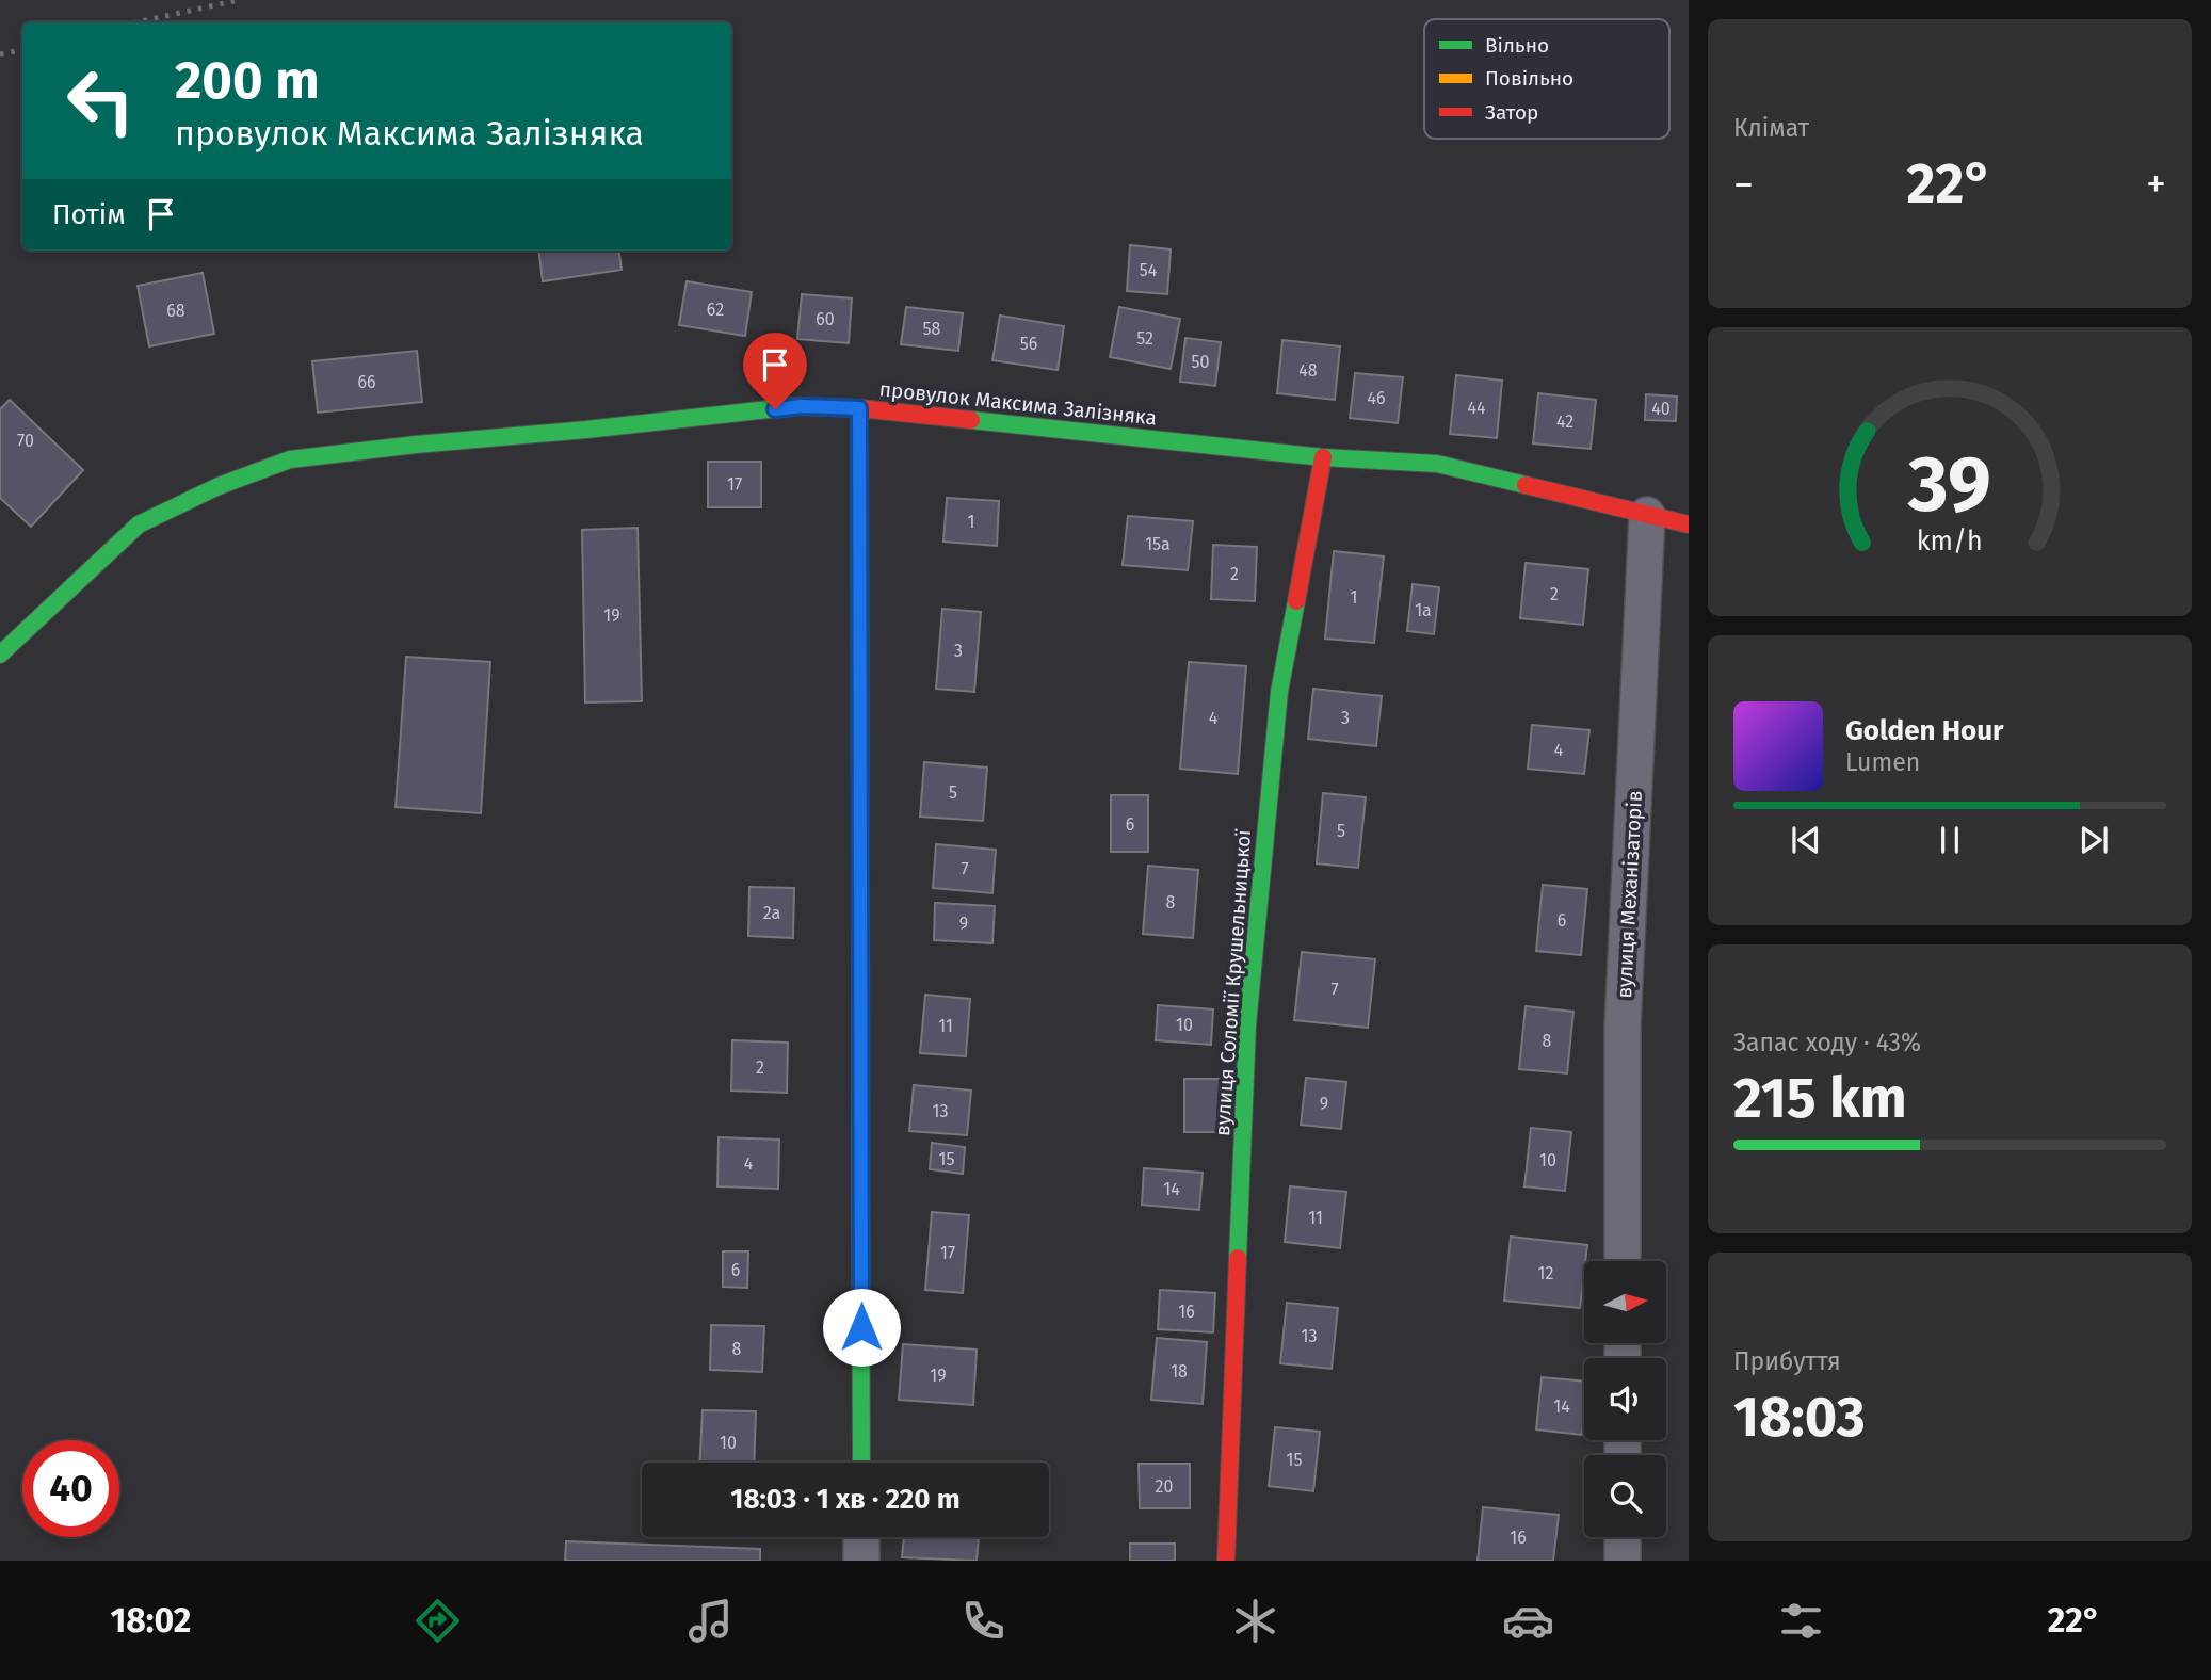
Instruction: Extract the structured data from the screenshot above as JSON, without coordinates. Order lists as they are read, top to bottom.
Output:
{
  "streets": {
    "street": ["провулок Максима Залізняка", "вулиця Механізаторів", "вулиця Соломії Крушельницької"]
  },
  "crossings": [
    ["провулок Максима Залізняка", "вулиця Механізаторів"],
    ["провулок Максима Залізняка", "вулиця Соломії Крушельницької"]
  ],
  "house_numbers": [
    "54",
    "62",
    "68",
    "60",
    "58",
    "52",
    "56",
    "50",
    "48",
    "66",
    "46",
    "44",
    "40",
    "42",
    "70",
    "17",
    "1",
    "15а",
    "2",
    "2",
    "1",
    "1а",
    "19",
    "3",
    "4",
    "3",
    "4",
    "5",
    "6",
    "5",
    "7",
    "8",
    "2а",
    "6",
    "9",
    "7",
    "10",
    "11",
    "8",
    "2",
    "9",
    "13",
    "15",
    "10",
    "4",
    "14",
    "11",
    "17",
    "6",
    "12",
    "16",
    "13",
    "8",
    "18",
    "19",
    "14",
    "10",
    "15",
    "20",
    "16"
  ],
  "legend": ["Вільно", "Повільно", "Затор"],
  "north": "right",
  "page": {
    "tile": [
      "Клімат",
      ["Запас ходу · 43%", "215 km"],
      ["Прибуття", "18:03"]
    ],
    "turn": ["200 m", "провулок Максима Залізняка"],
    "heat": ["−", "22°", "+"],
    "then": "Потім",
    "song": ["Golden Hour", "Lumen"],
    "limit": "40",
    "trip": "18:03 · 1 хв · 220 m",
    "tabs": ["18:02", "22°"],
    "gauge": ["39", "km/h"]
  }
}
